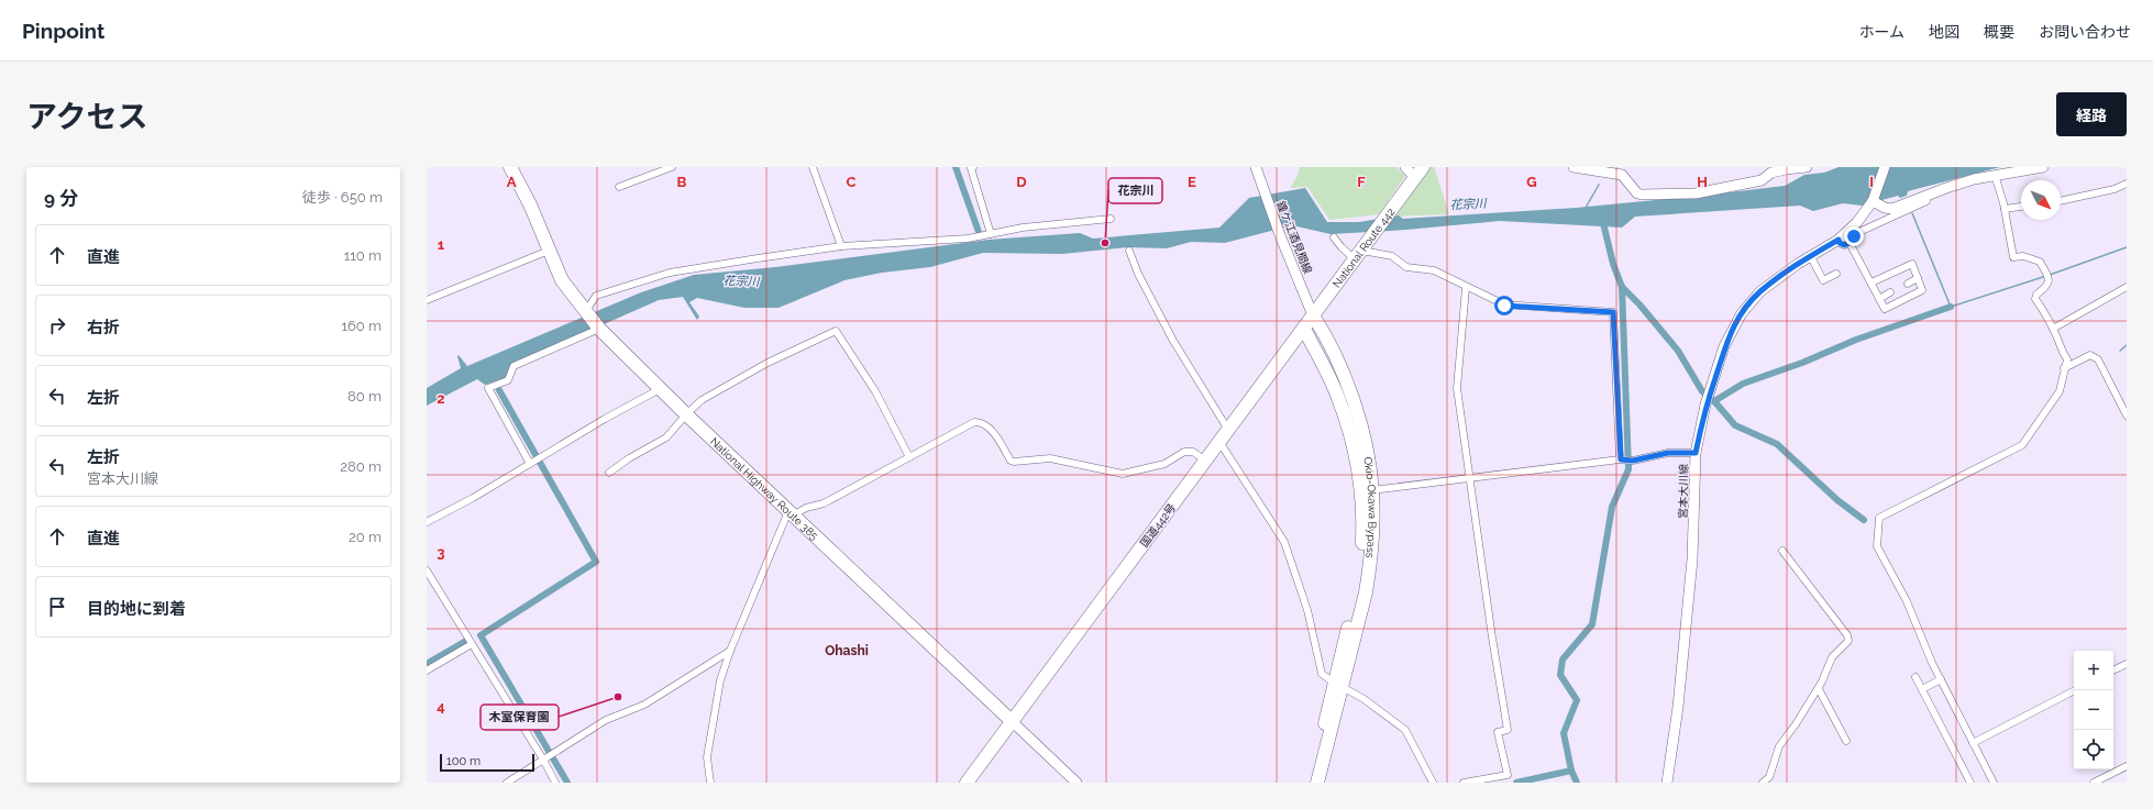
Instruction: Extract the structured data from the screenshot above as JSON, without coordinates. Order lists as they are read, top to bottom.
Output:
{
  "streets": {
    "highway": [
      "National Route 442",
      "National Highway Route 385",
      "Okio-Okawa Bypass",
      "国道442号"
    ],
    "main road": ["鐘ケ江酒見間線", "宮本大川線"]
  },
  "crossings": [
    ["鐘ケ江酒見間線", "National Route 442"],
    ["鐘ケ江酒見間線", "Okio-Okawa Bypass"],
    ["National Route 442", "Okio-Okawa Bypass"],
    ["National Route 442", "国道442号"],
    ["National Highway Route 385", "国道442号"],
    ["Okio-Okawa Bypass", "国道442号"]
  ],
  "districts": ["Ohashi"],
  "water": ["花宗川"],
  "places": ["花宗川", "木室保育園"],
  "scale_bar": "100 m",
  "north": "bottom right",
  "page": {
    "header": "Pinpoint",
    "nav": [
      "ホーム",
      "地図",
      "概要",
      "お問い合わせ"
    ],
    "title": "アクセス",
    "buttons": "経路",
    "heading": ["9 分", "徒歩 · 650 m"],
    "list": [
      ["直進", "110 m"],
      ["右折", "160 m"],
      ["左折", "80 m"],
      ["左折", "宮本大川線", "280 m"],
      ["直進", "20 m"],
      "目的地に到着"
    ],
    "map_buttons": ["+", "−"],
    "scale": "100 m"
  },
  "grid": {
    "columns": [
      "A",
      "B",
      "C",
      "D",
      "E",
      "F",
      "G",
      "H",
      "I"
    ],
    "rows": [
      "1",
      "2",
      "3",
      "4"
    ]
  }
}
